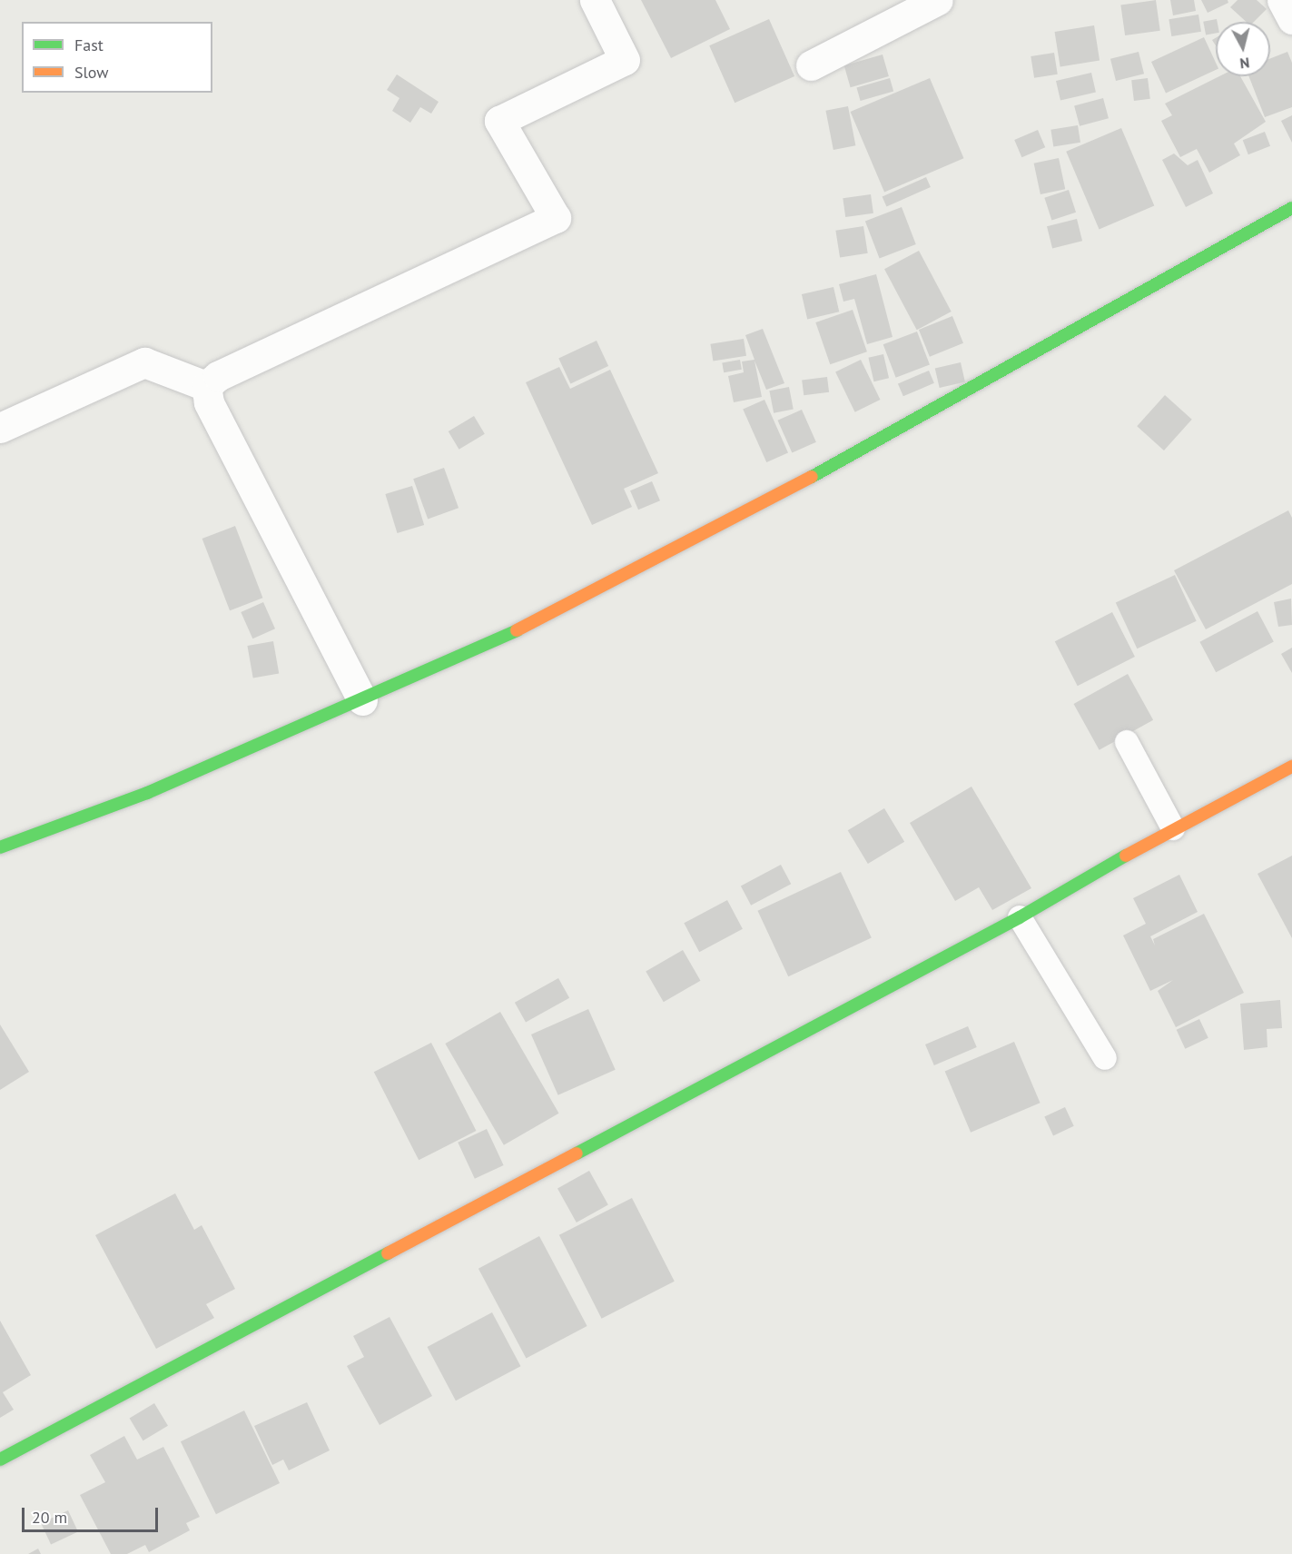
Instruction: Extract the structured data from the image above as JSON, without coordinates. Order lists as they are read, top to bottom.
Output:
{
  "legend": ["Fast", "Slow"],
  "scale_bar": "20 m",
  "north": "bottom"
}
